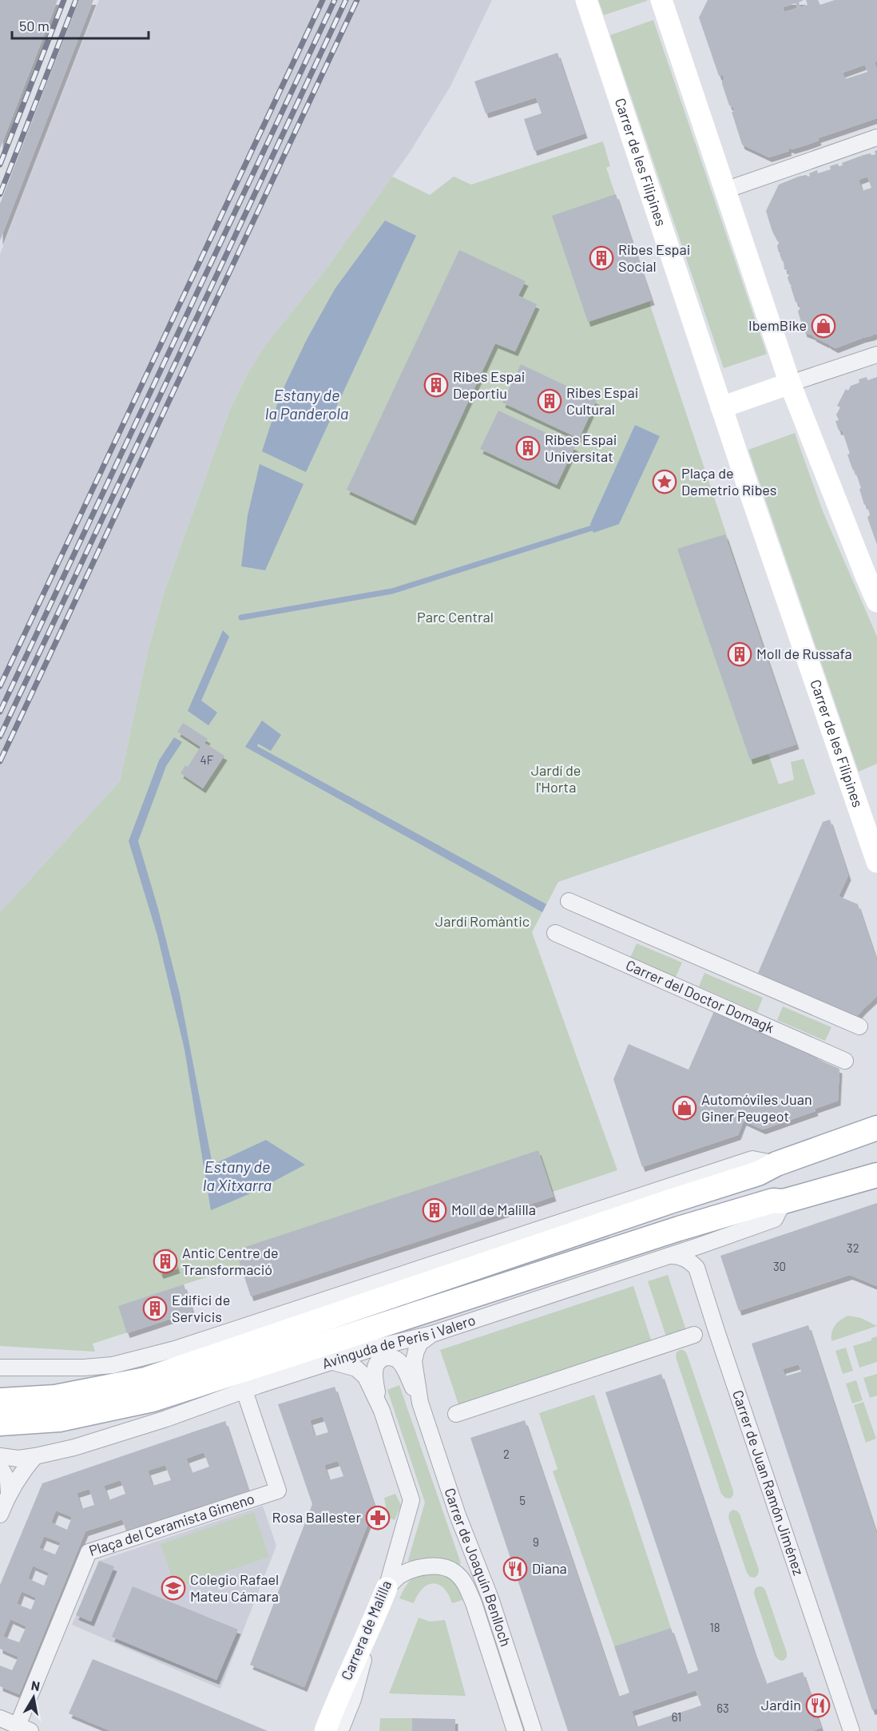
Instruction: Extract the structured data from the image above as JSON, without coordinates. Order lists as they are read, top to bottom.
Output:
{
  "streets": {
    "main road": ["Carrer de les Filipines", "Avinguda de Peris i Valero", "Carrera de Malilla"],
    "street": [
      "Carrer del Doctor Domagk",
      "Carrer de Juan Ramón Jiménez",
      "Plaça del Ceramista Gimeno",
      "Carrer de Joaquín Benlloch"
    ]
  },
  "crossings": [
    ["Avinguda de Peris i Valero", "Carrer de Juan Ramón Jiménez"],
    ["Avinguda de Peris i Valero", "Plaça del Ceramista Gimeno"],
    ["Avinguda de Peris i Valero", "Carrer de Joaquín Benlloch"],
    ["Carrer de Joaquín Benlloch", "Carrera de Malilla"]
  ],
  "water": ["Estany de la Panderola", "Estany de la Xitxarra"],
  "parks": ["Parc Central", "Jardí de l'Horta", "Jardí Romàntic"],
  "places": {
    "building": [
      "Ribes Espai Social",
      "Ribes Espai Deportiu",
      "Ribes Espai Cultural",
      "Ribes Espai Universitat",
      "Moll de Russafa",
      "Moll de Malilla",
      "Antic Centre de Transformació",
      "Edifici de Servicis"
    ],
    "shop": ["IbemBike", "Automóviles Juan Giner Peugeot"],
    "place": ["Plaça de Demetrio Ribes"],
    "pharmacy": ["Rosa Ballester"],
    "restaurant": ["Diana", "Jardin"],
    "school or university": ["Colegio Rafael Mateu Cámara"]
  },
  "house_numbers": [
    "4F",
    "32",
    "30",
    "2",
    "5",
    "9",
    "18",
    "63",
    "61"
  ],
  "scale_bar": "50 m",
  "north": "top"
}
